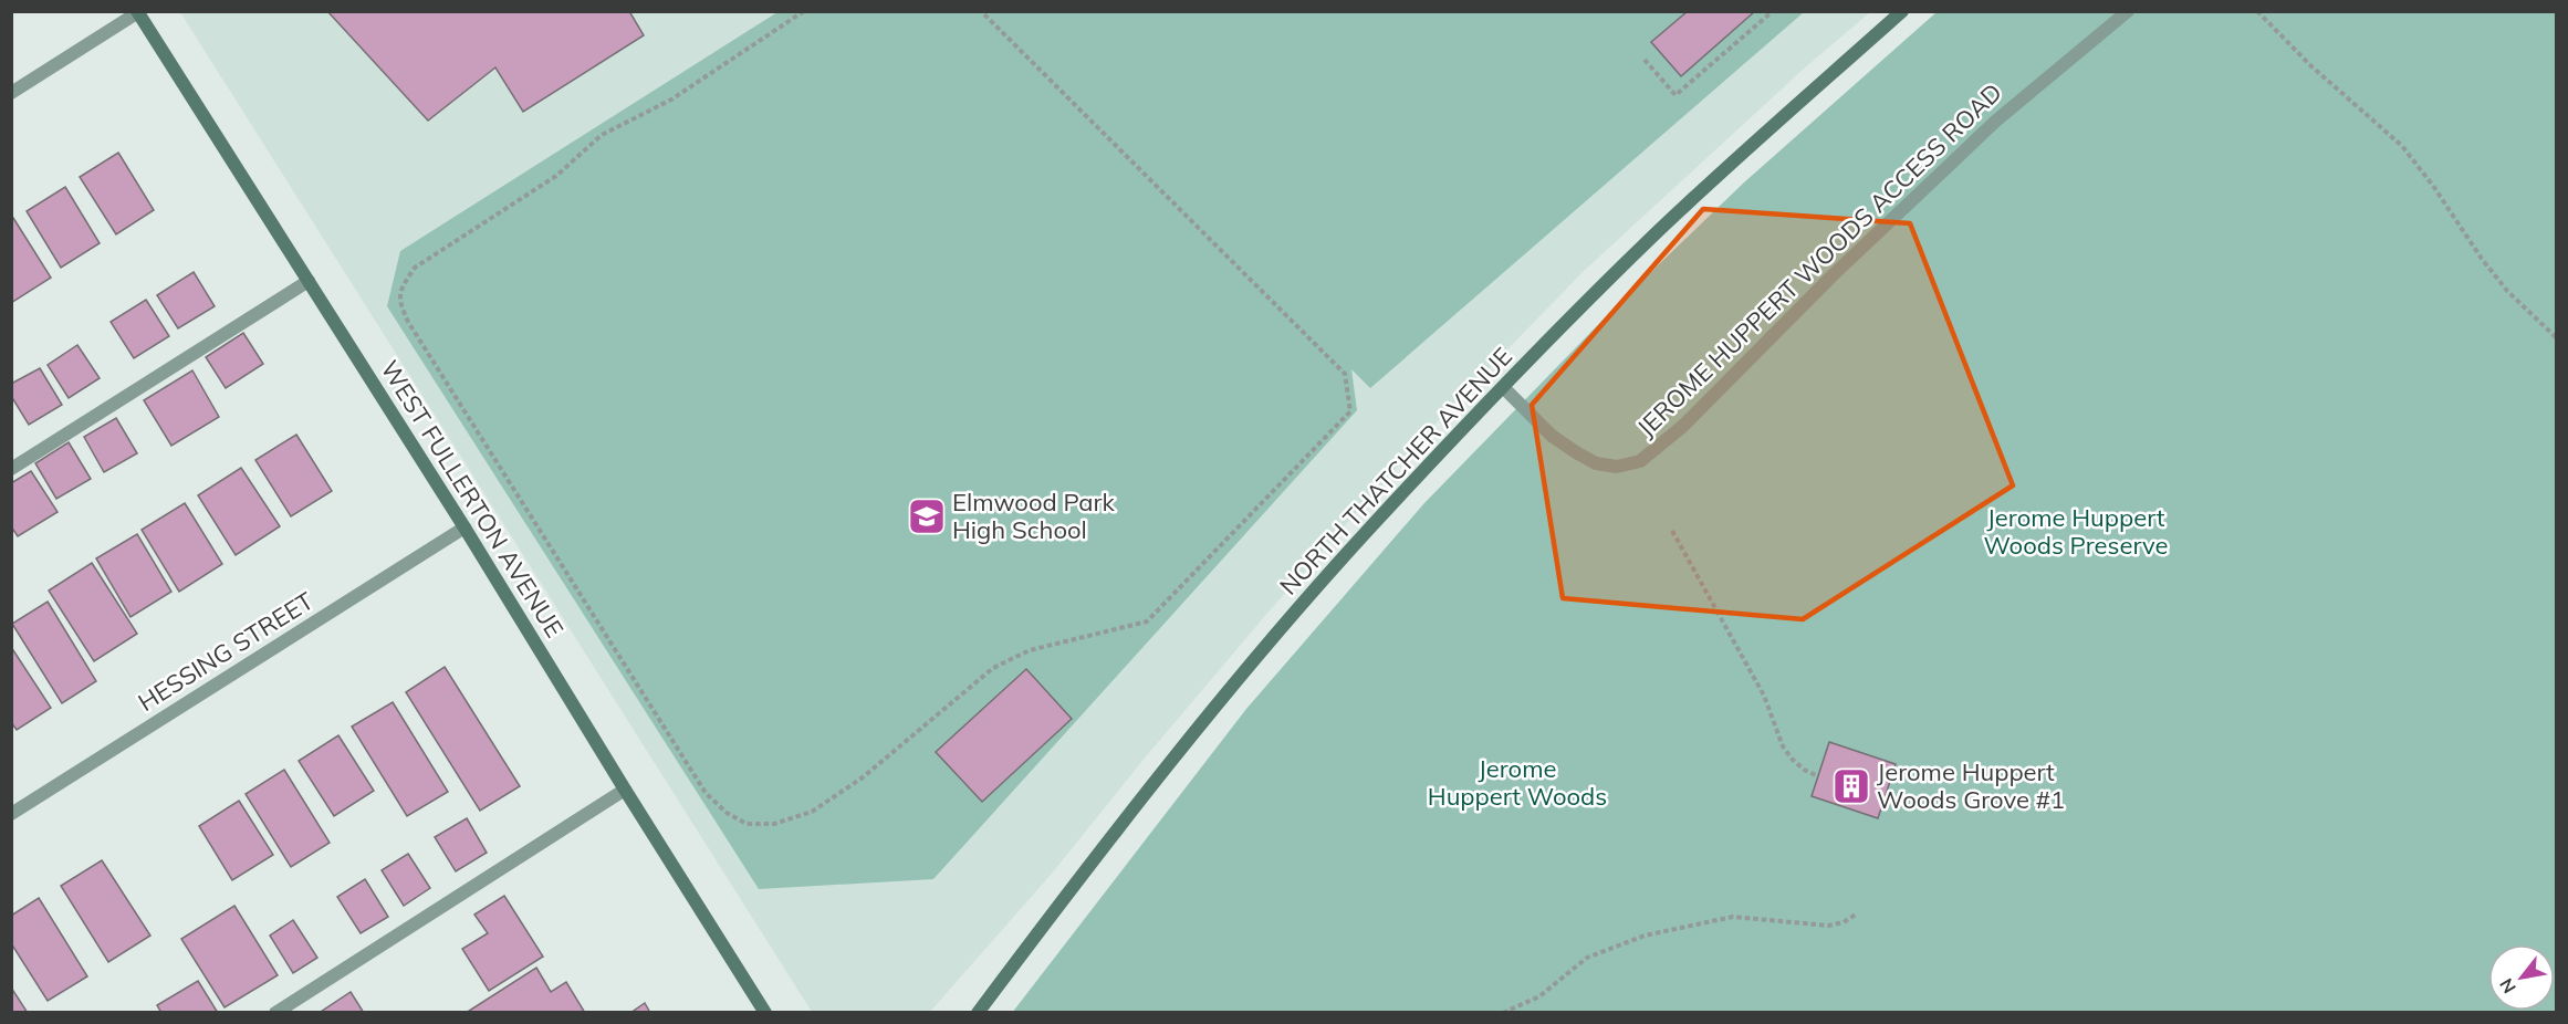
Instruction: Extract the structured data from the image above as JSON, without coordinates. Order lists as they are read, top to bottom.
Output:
{
  "streets": {
    "street": [
      "JEROME HUPPERT WOODS ACCESS ROAD",
      "NORTH THATCHER AVENUE",
      "WEST FULLERTON AVENUE",
      "HESSING STREET"
    ]
  },
  "crossings": [
    ["JEROME HUPPERT WOODS ACCESS ROAD", "NORTH THATCHER AVENUE"],
    ["WEST FULLERTON AVENUE", "HESSING STREET"]
  ],
  "parks": ["Jerome Huppert Woods Preserve", "Jerome Huppert Woods"],
  "places": {
    "school or university": ["Elmwood Park High School"],
    "building": ["Jerome Huppert Woods Grove #1"]
  },
  "north": "bottom left"
}
